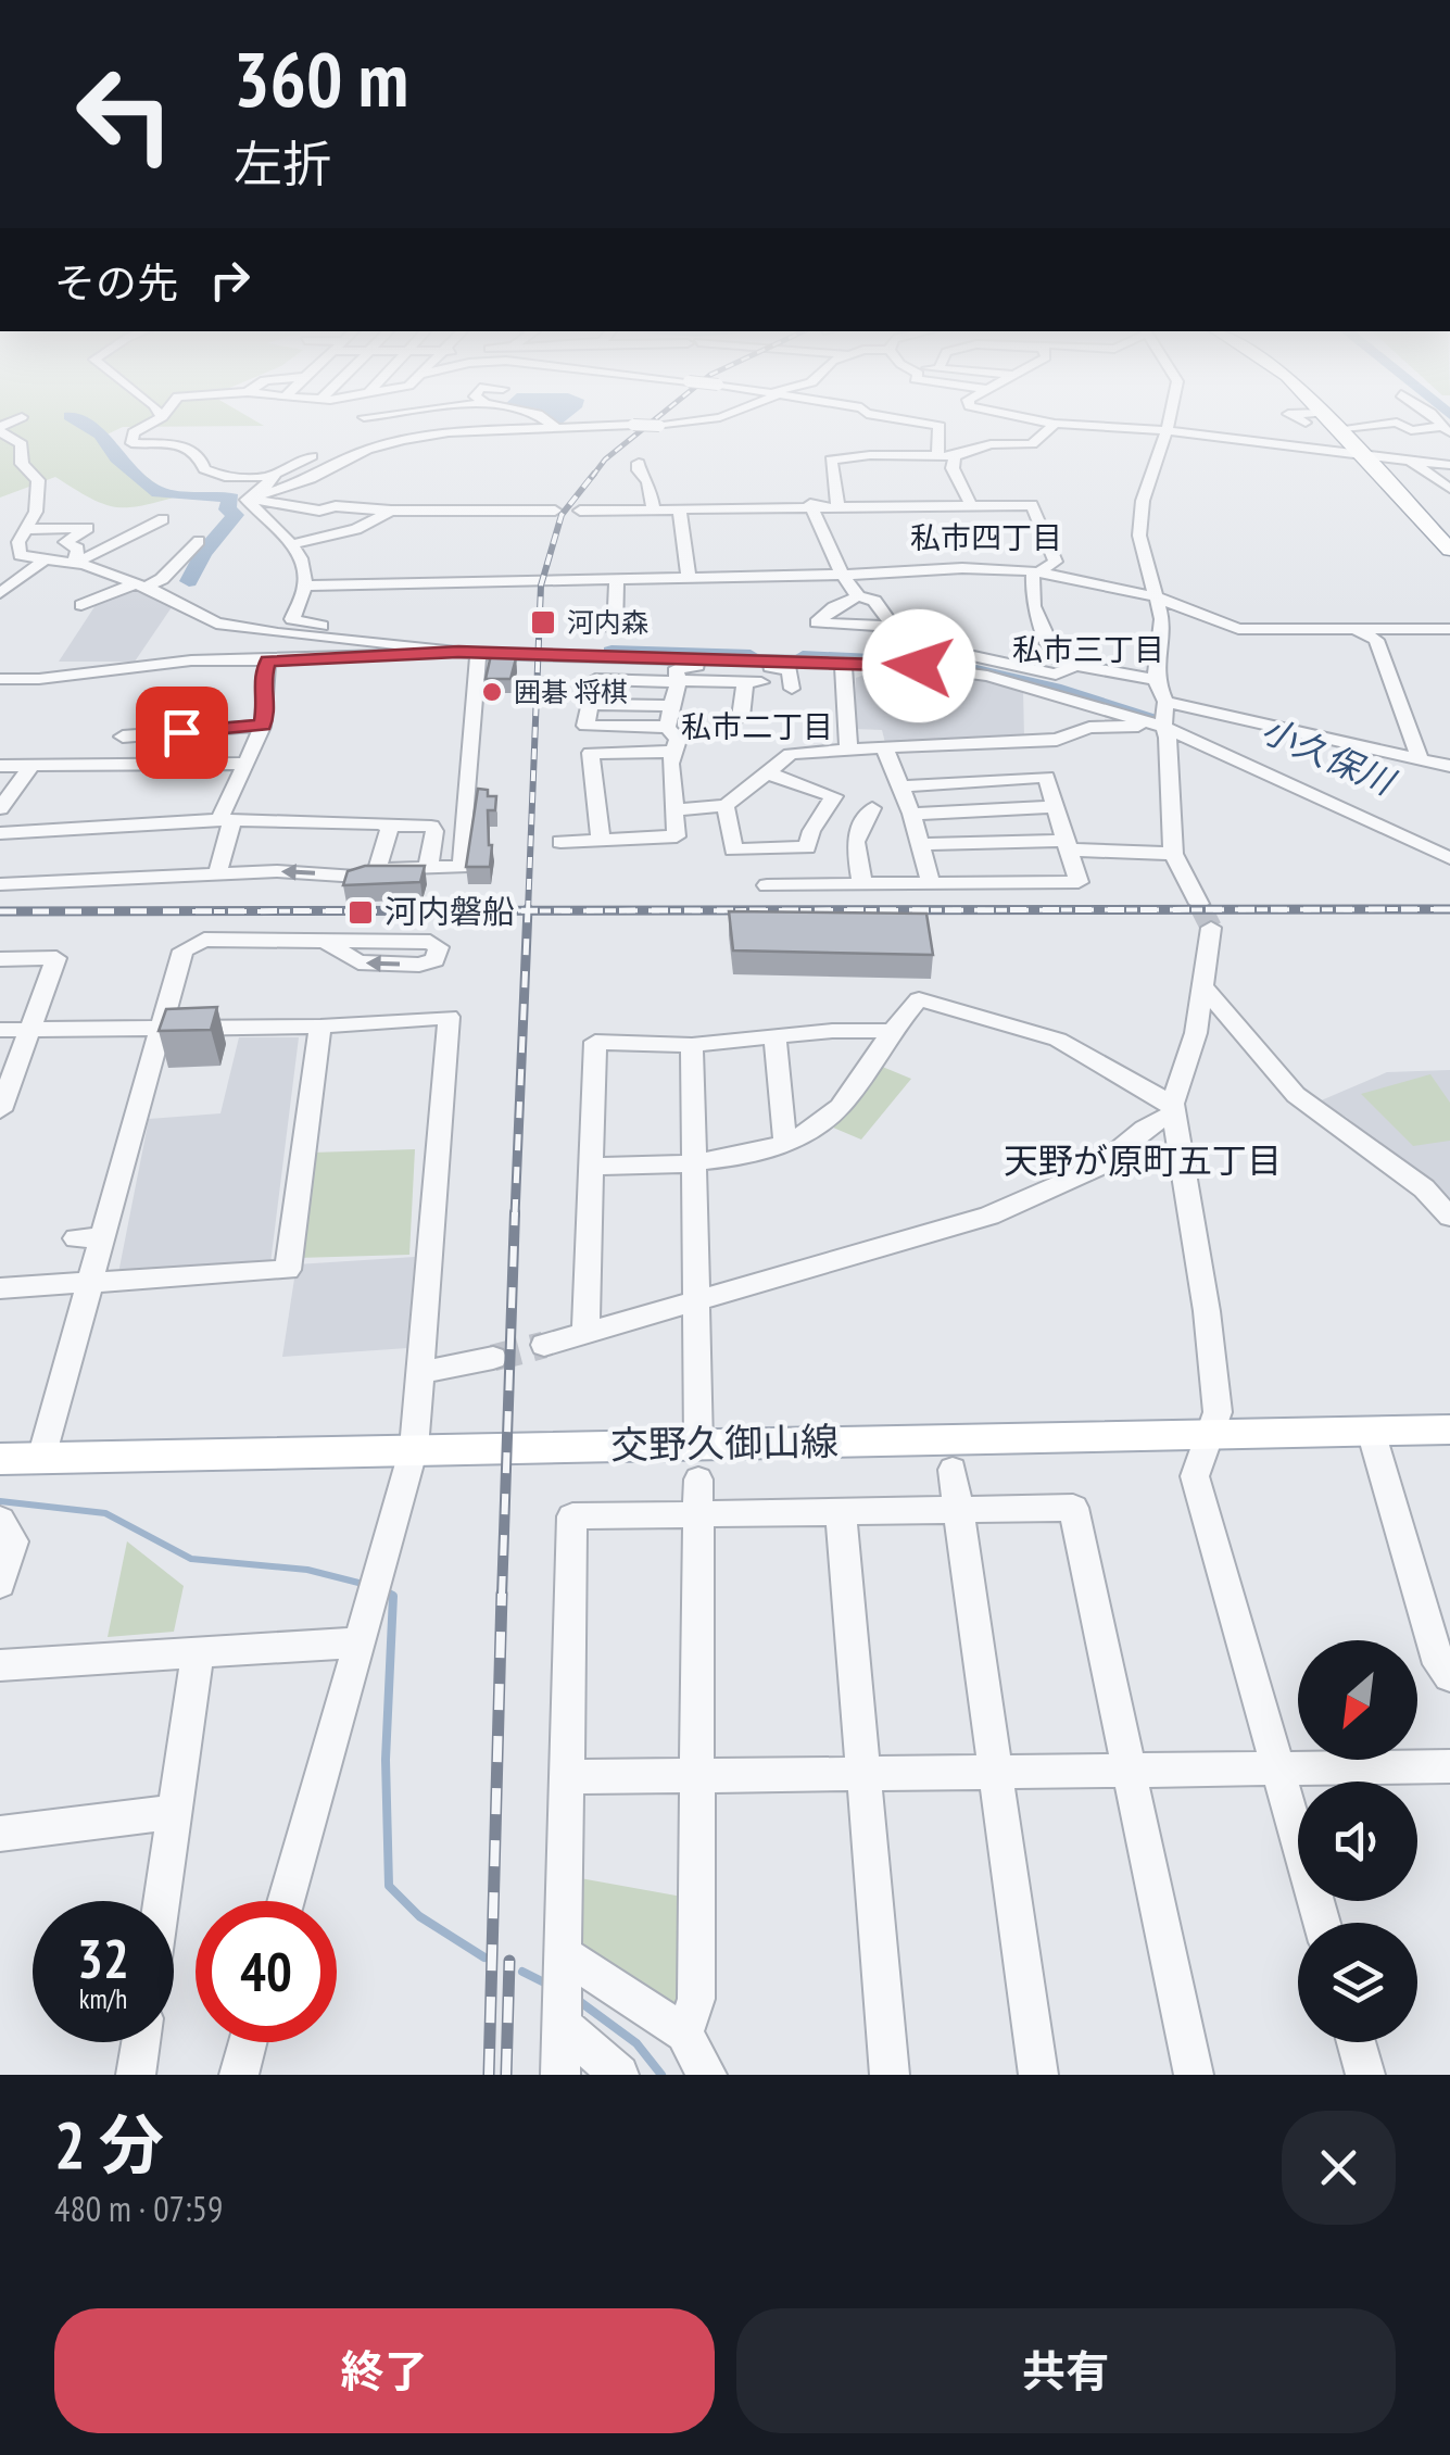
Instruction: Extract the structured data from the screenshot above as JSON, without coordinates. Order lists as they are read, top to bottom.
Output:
{
  "streets": {
    "main road": ["交野久御山線"]
  },
  "districts": [
    "私市四丁目",
    "私市三丁目",
    "私市二丁目",
    "天野が原町五丁目"
  ],
  "water": ["小久保川"],
  "places": {
    "transit": ["河内森", "河内磐船"],
    "other": ["囲碁 将棋"]
  },
  "north": "bottom left",
  "page": {
    "turn": ["360 m", "左折"],
    "then": "その先",
    "speed": "32 km/h",
    "limit": "40",
    "heading": ["2 分", "480 m · 07:59"],
    "buttons": ["終了", "共有"]
  }
}
